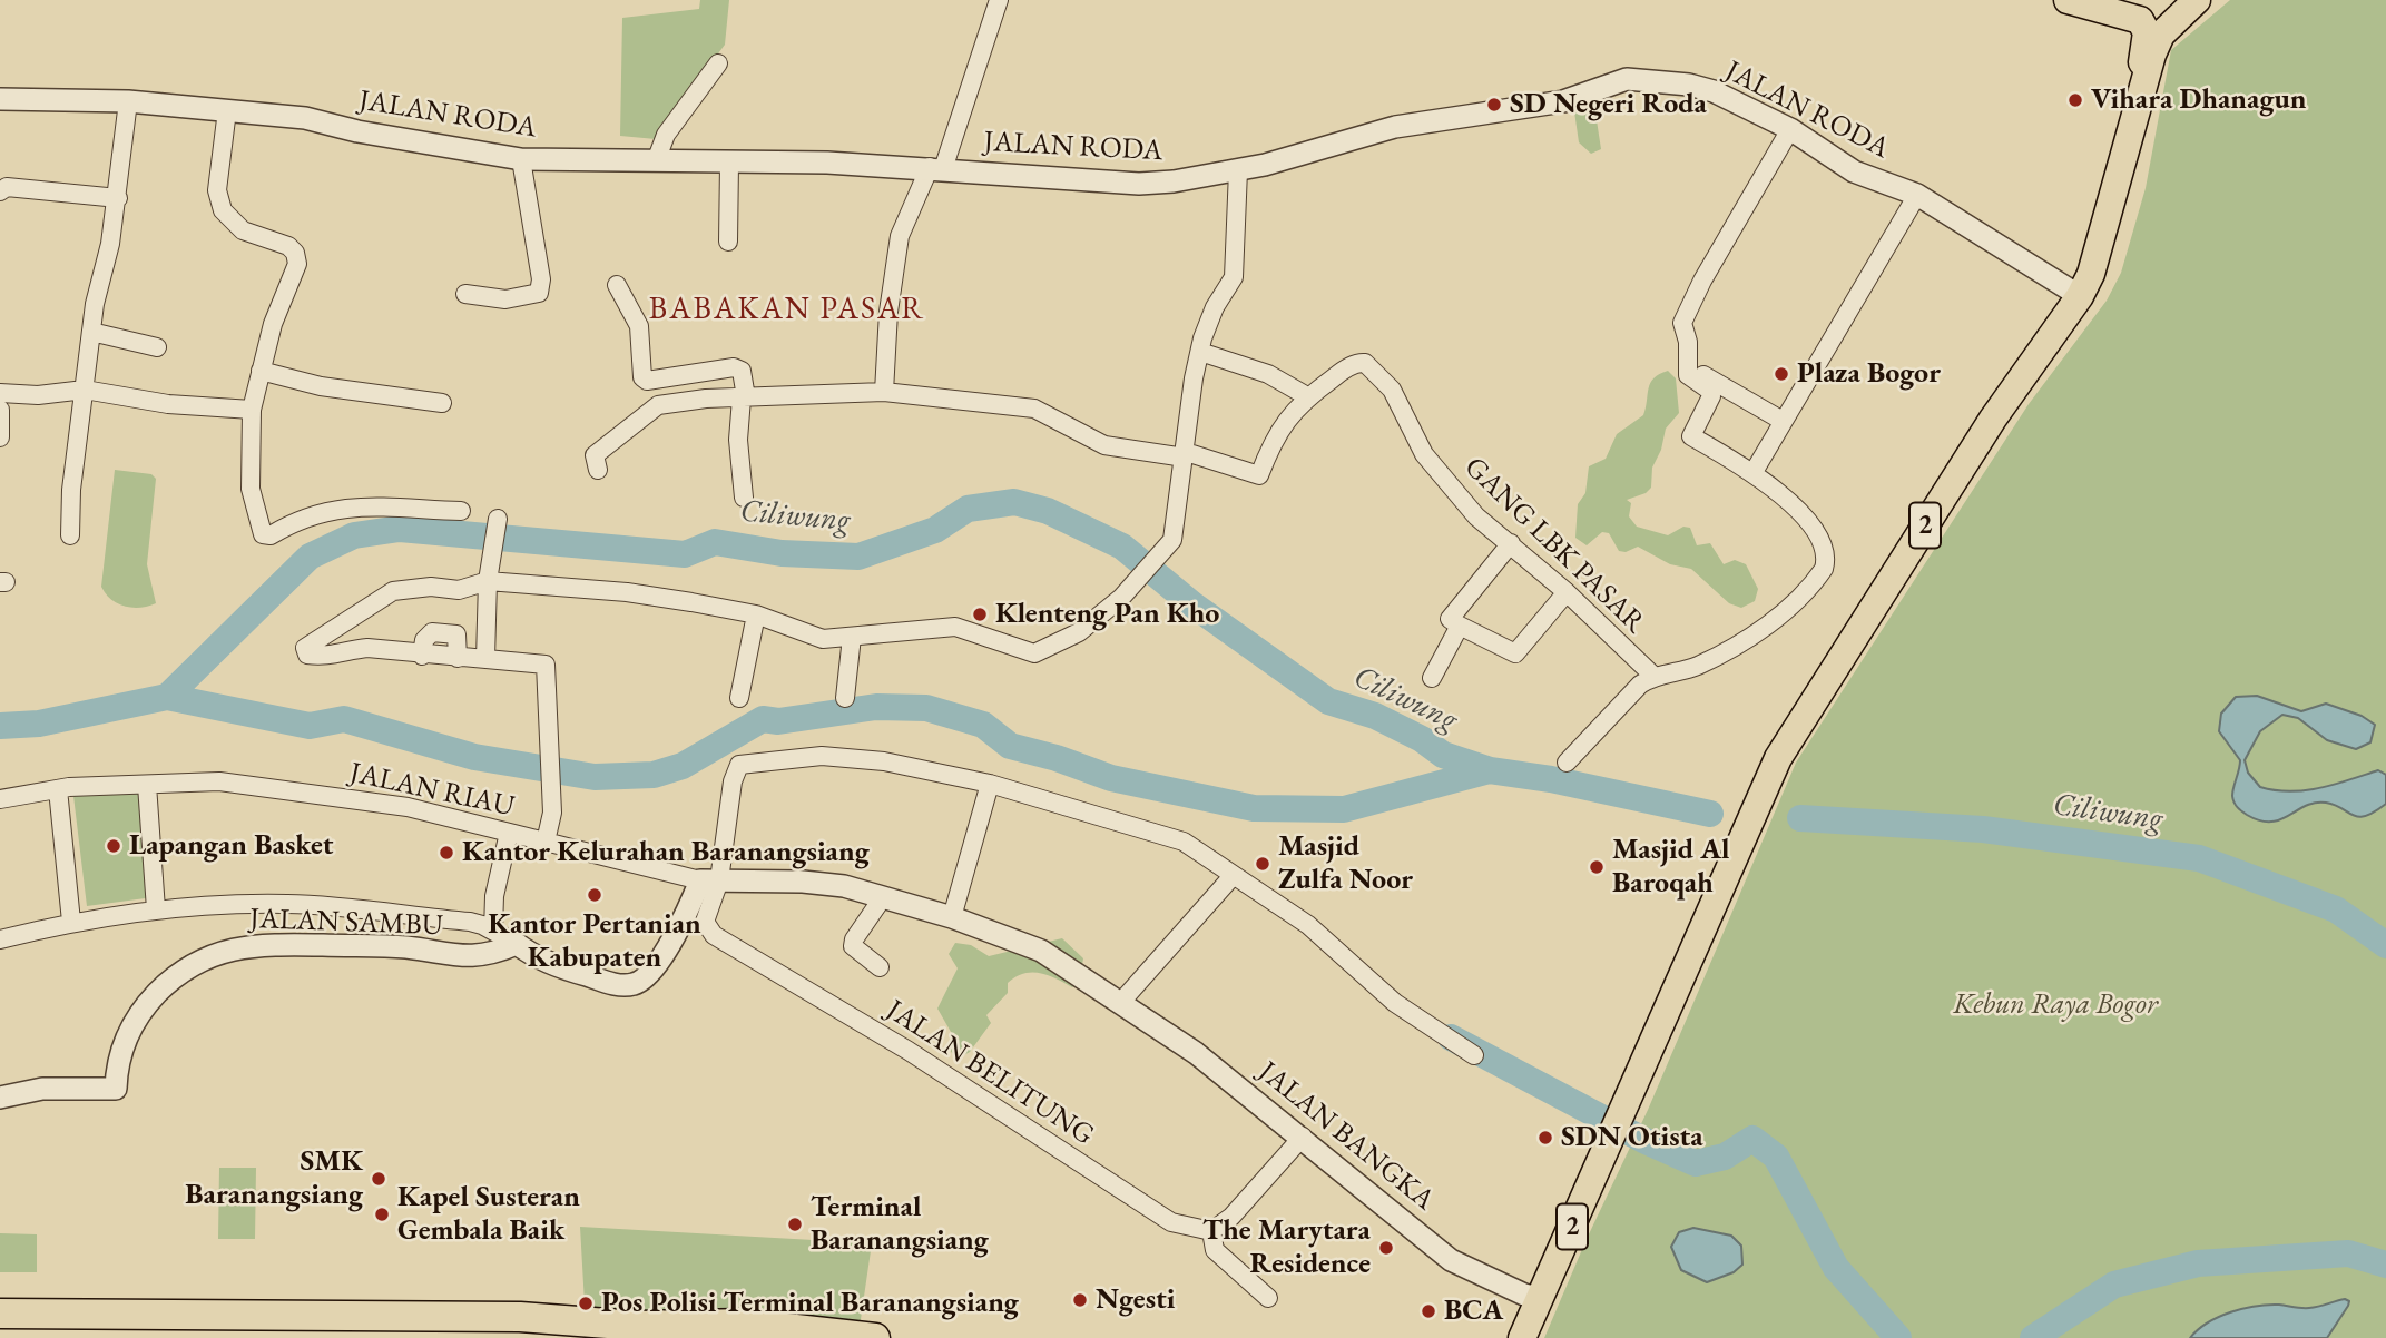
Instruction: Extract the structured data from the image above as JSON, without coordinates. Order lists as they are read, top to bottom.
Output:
{
  "streets": {
    "main road": ["2"],
    "street": [
      "JALAN RODA",
      "GANG LBK PASAR",
      "JALAN RIAU",
      "JALAN SAMBU",
      "JALAN BELITUNG",
      "JALAN BANGKA"
    ]
  },
  "crossings": [
    ["JALAN RODA", "2"],
    ["2", "JALAN BANGKA"],
    ["JALAN RIAU", "JALAN BELITUNG"],
    ["JALAN RIAU", "JALAN BANGKA"],
    ["JALAN BELITUNG", "JALAN BANGKA"]
  ],
  "districts": ["BABAKAN PASAR"],
  "water": ["Ciliwung"],
  "parks": ["Kebun Raya Bogor"],
  "places": [
    "Vihara Dhanagun",
    "SD Negeri Roda",
    "Plaza Bogor",
    "Klenteng Pan Kho",
    "Lapangan Basket",
    "Kantor Kelurahan Baranangsiang",
    "Masjid Zulfa Noor",
    "Masjid Al Baroqah",
    "Kantor Pertanian Kabupaten",
    "SDN Otista",
    "SMK Baranangsiang",
    "Kapel Susteran Gembala Baik",
    "Terminal Baranangsiang",
    "The Marytara Residence",
    "Ngesti",
    "Pos Polisi Terminal Baranangsiang",
    "BCA"
  ]
}
